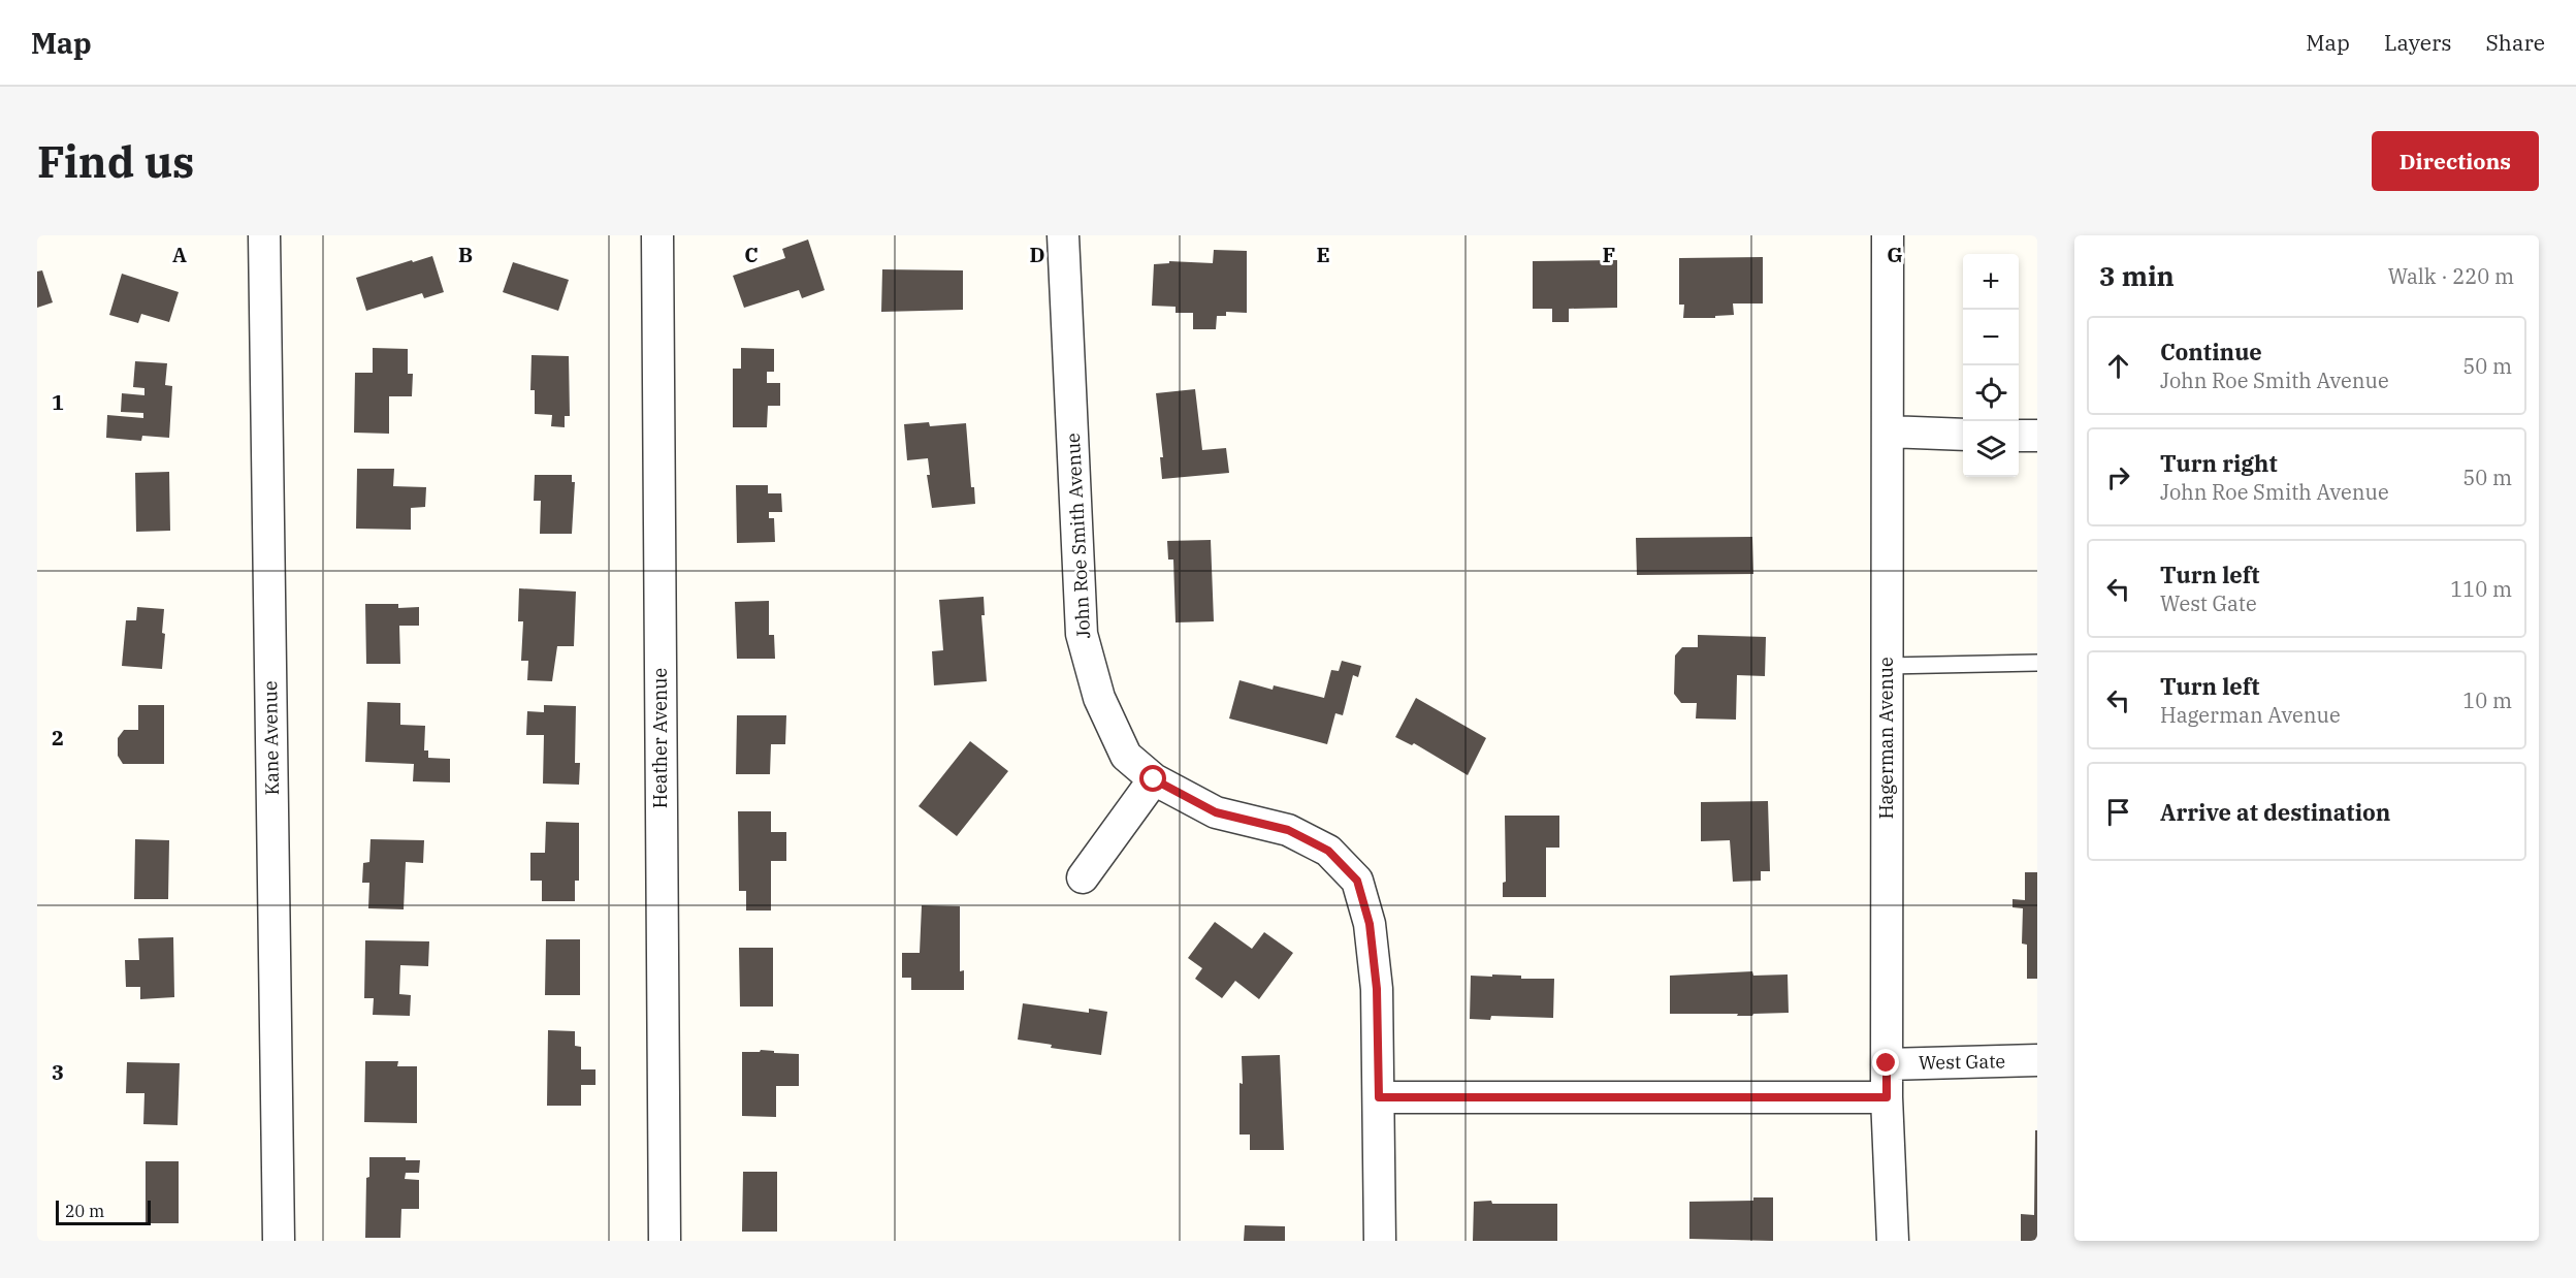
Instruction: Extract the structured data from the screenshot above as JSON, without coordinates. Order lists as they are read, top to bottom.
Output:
{
  "streets": {
    "street": [
      "John Roe Smith Avenue",
      "Kane Avenue",
      "Heather Avenue",
      "Hagerman Avenue",
      "West Gate"
    ]
  },
  "crossings": [
    ["Hagerman Avenue", "West Gate"]
  ],
  "scale_bar": "20 m",
  "page": {
    "header": "Map",
    "nav": ["Map", "Layers", "Share"],
    "buttons": "Directions",
    "title": "Find us",
    "heading": ["3 min", "Walk · 220 m"],
    "map_buttons": ["+", "−"],
    "list": [
      ["Continue", "John Roe Smith Avenue", "50 m"],
      ["Turn right", "John Roe Smith Avenue", "50 m"],
      ["Turn left", "West Gate", "110 m"],
      ["Turn left", "Hagerman Avenue", "10 m"],
      "Arrive at destination"
    ],
    "scale": "20 m"
  },
  "grid": {
    "columns": [
      "A",
      "B",
      "C",
      "D",
      "E",
      "F",
      "G"
    ],
    "rows": ["1", "2", "3"]
  }
}
